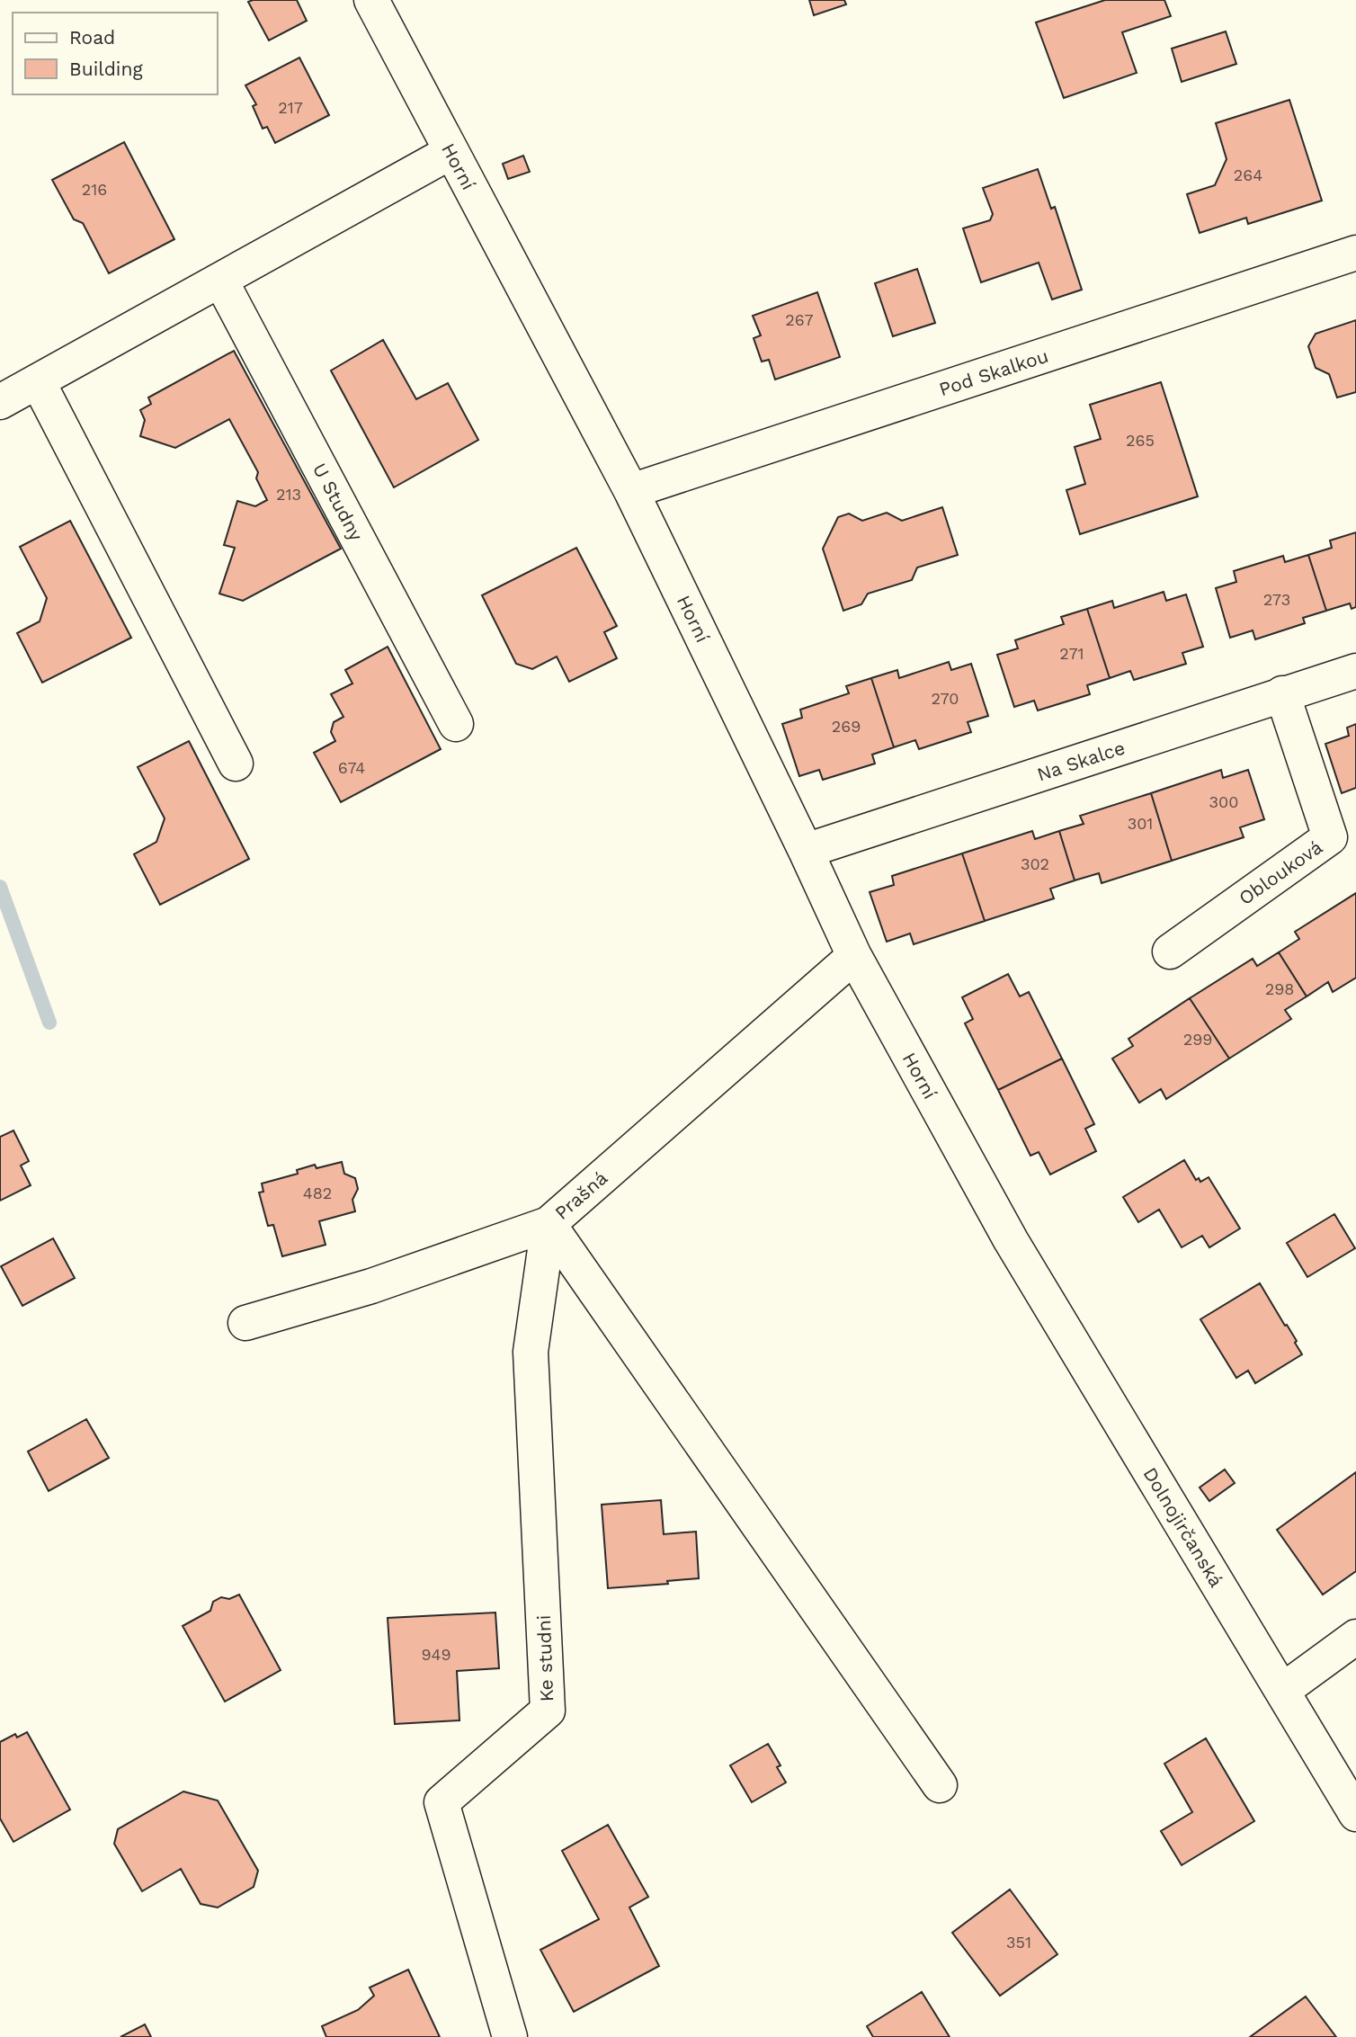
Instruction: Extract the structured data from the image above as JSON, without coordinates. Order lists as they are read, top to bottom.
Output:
{
  "streets": {
    "street": [
      "Horní",
      "Pod Skalkou",
      "U Studny",
      "Na Skalce",
      "Oblouková",
      "Prašná",
      "Dolnojirčanská",
      "Ke studni"
    ]
  },
  "crossings": [
    ["Horní", "Pod Skalkou"],
    ["Horní", "Na Skalce"],
    ["Horní", "Prašná"],
    ["Horní", "Dolnojirčanská"],
    ["Na Skalce", "Oblouková"],
    ["Prašná", "Ke studni"]
  ],
  "house_numbers": [
    "217",
    "264",
    "216",
    "267",
    "265",
    "213",
    "273",
    "271",
    "270",
    "269",
    "674",
    "300",
    "301",
    "302",
    "298",
    "299",
    "482",
    "949",
    "351"
  ],
  "legend": ["Road", "Building"]
}
